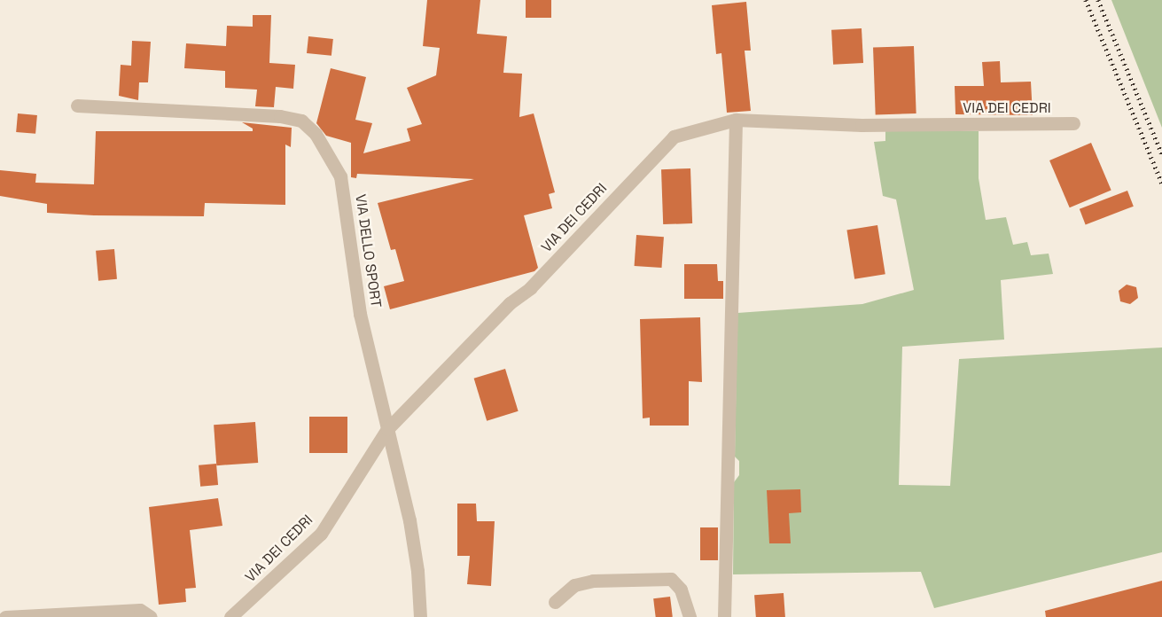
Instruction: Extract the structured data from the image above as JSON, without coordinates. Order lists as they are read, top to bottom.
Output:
{
  "streets": {
    "street": ["VIA DEI CEDRI", "VIA DELLO SPORT"]
  },
  "crossings": [
    ["VIA DEI CEDRI", "VIA DELLO SPORT"]
  ]
}
